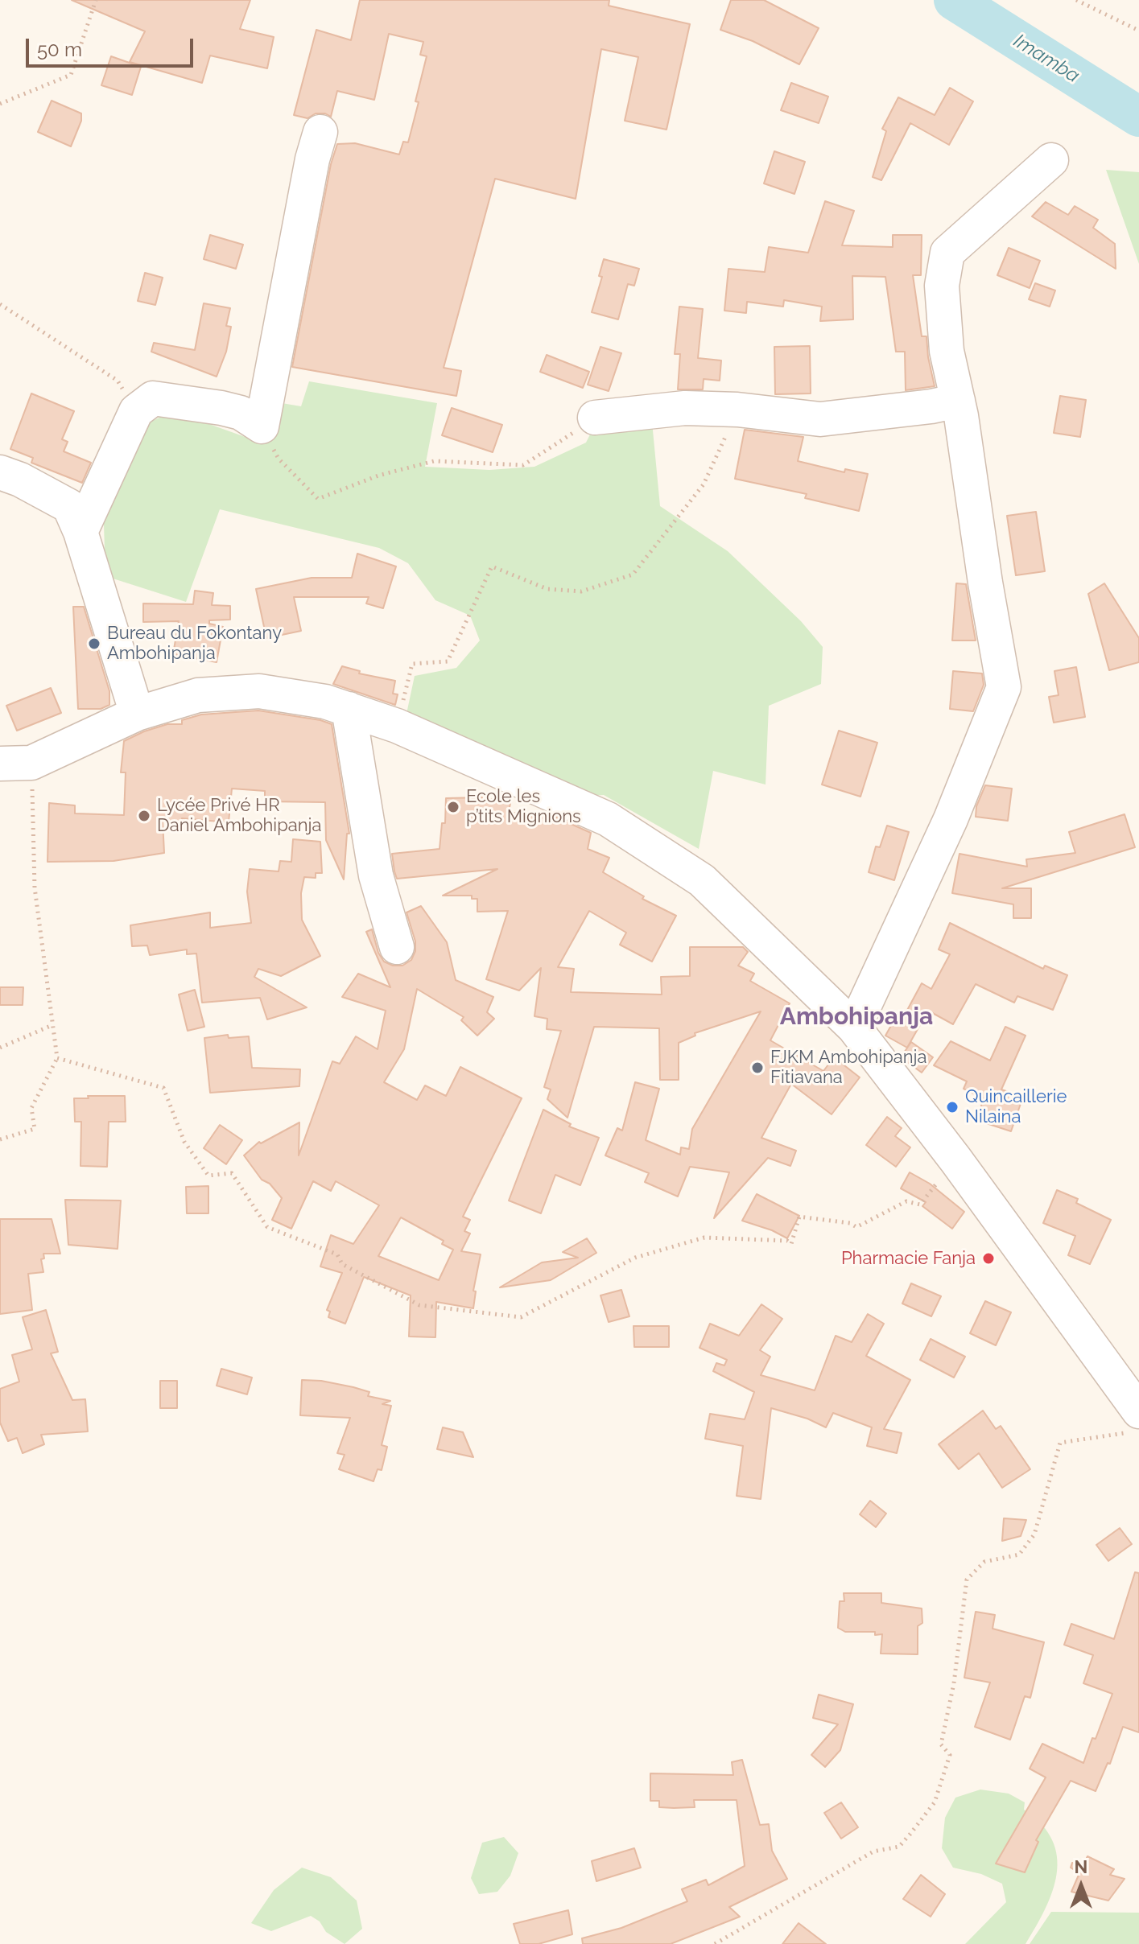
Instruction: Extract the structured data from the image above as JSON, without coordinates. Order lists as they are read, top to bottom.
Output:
{
  "districts": ["Ambohipanja"],
  "water": ["Imamba"],
  "places": [
    "Bureau du Fokontany Ambohipanja",
    "Ecole les p’tits Mignions",
    "Lycée Privé HR Daniel Ambohipanja",
    "FJKM Ambohipanja Fitiavana",
    "Quincaillerie Nilaina",
    "Pharmacie Fanja"
  ],
  "scale_bar": "50 m",
  "north": "top"
}
